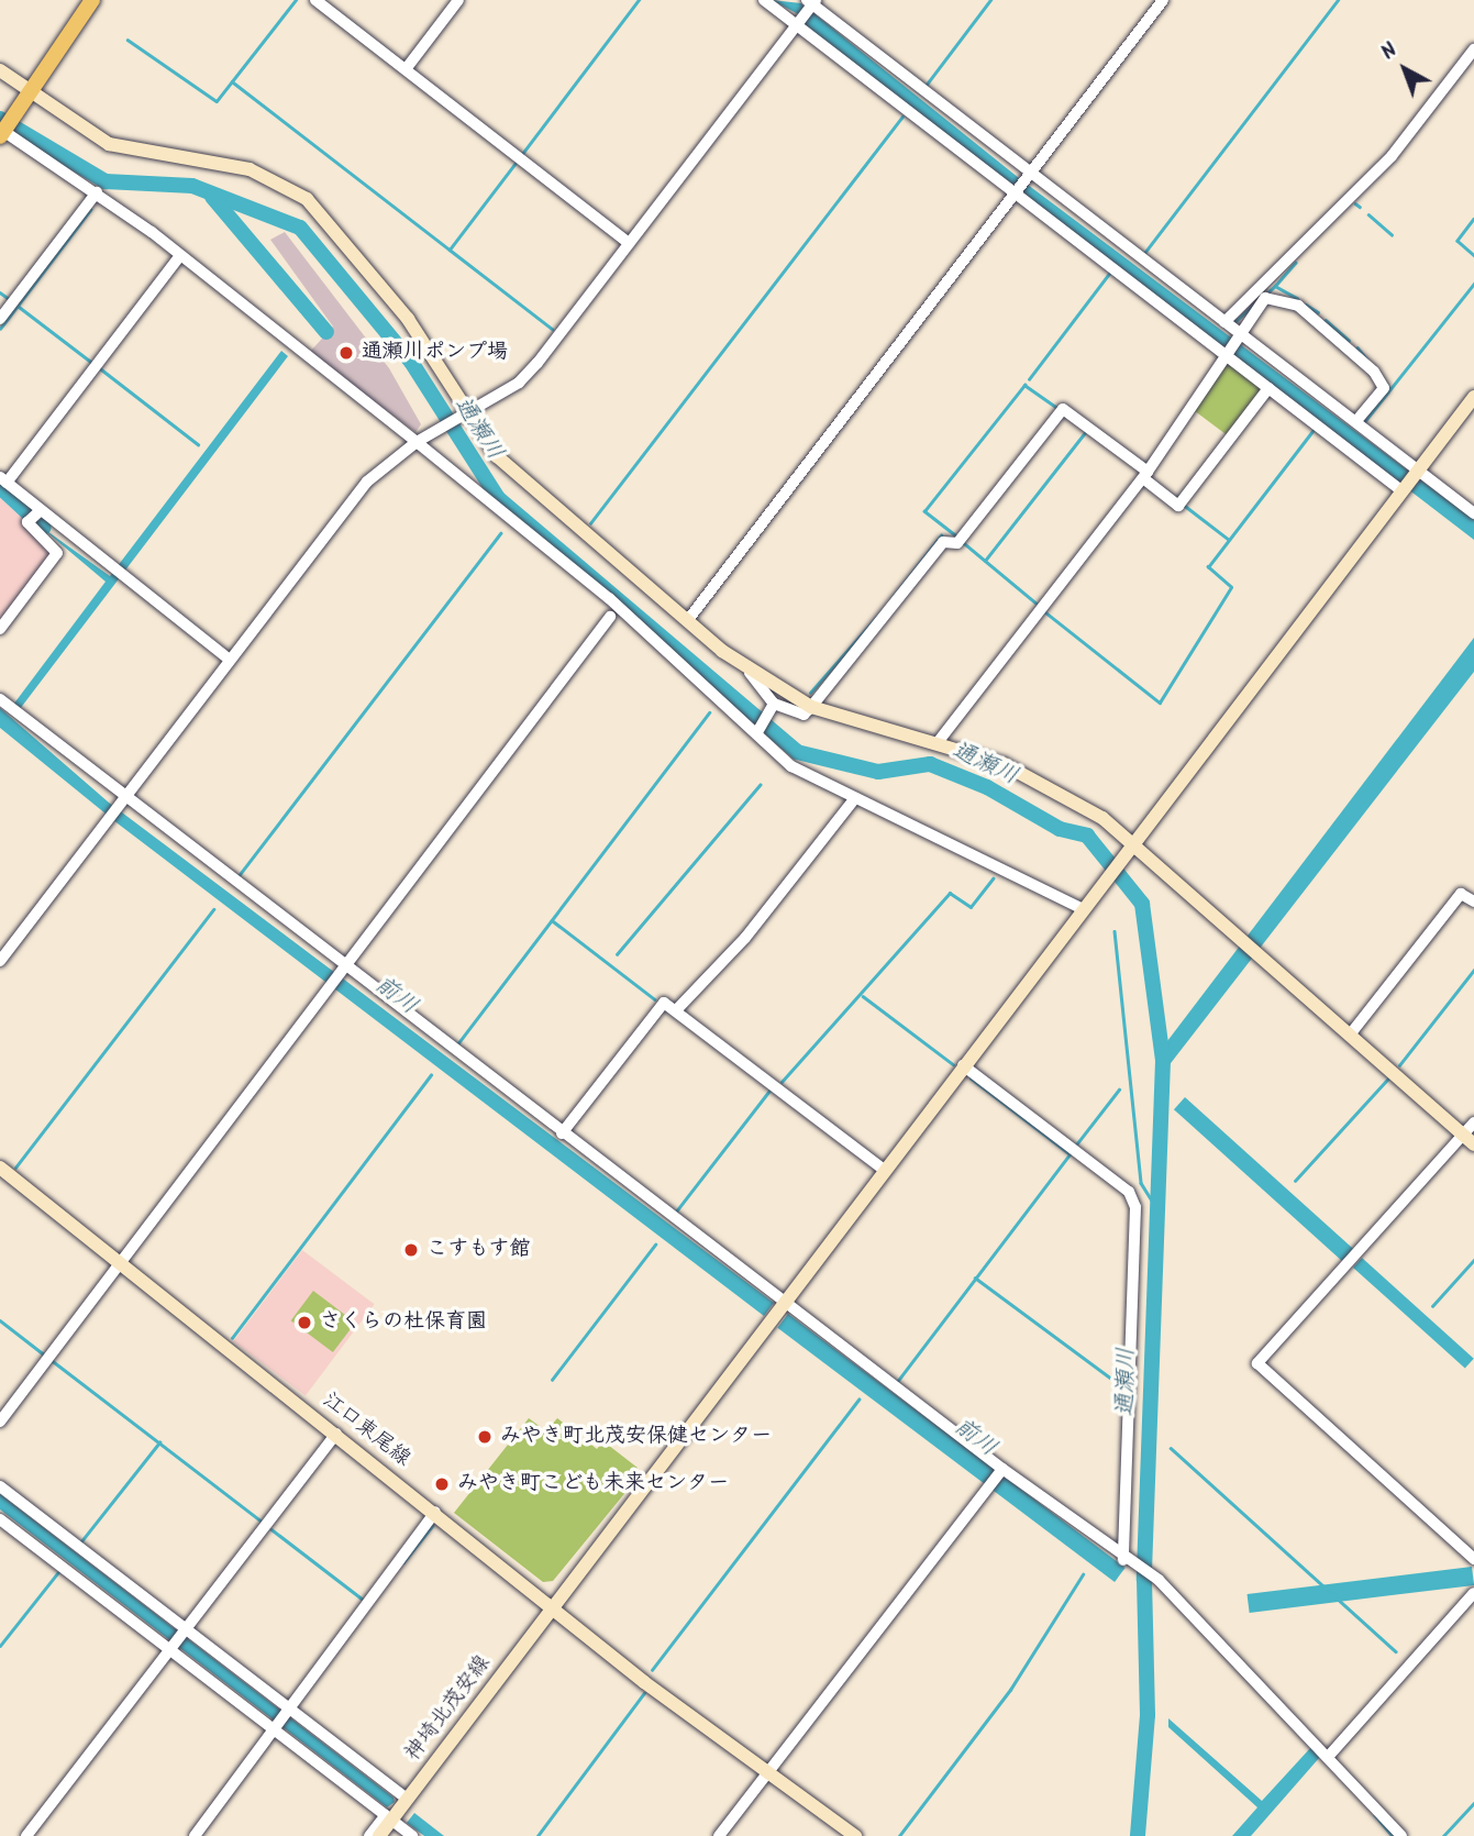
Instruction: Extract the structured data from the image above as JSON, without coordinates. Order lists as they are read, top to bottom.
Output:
{
  "streets": {
    "street": ["江口東尾線", "神埼北茂安線"]
  },
  "crossings": [
    ["江口東尾線", "神埼北茂安線"]
  ],
  "water": ["通瀬川", "前川"],
  "places": [
    "通瀬川ポンプ場",
    "こすもす館",
    "さくらの杜保育園",
    "みやき町北茂安保健センター",
    "みやき町こども未来センター"
  ],
  "north": "top left"
}
